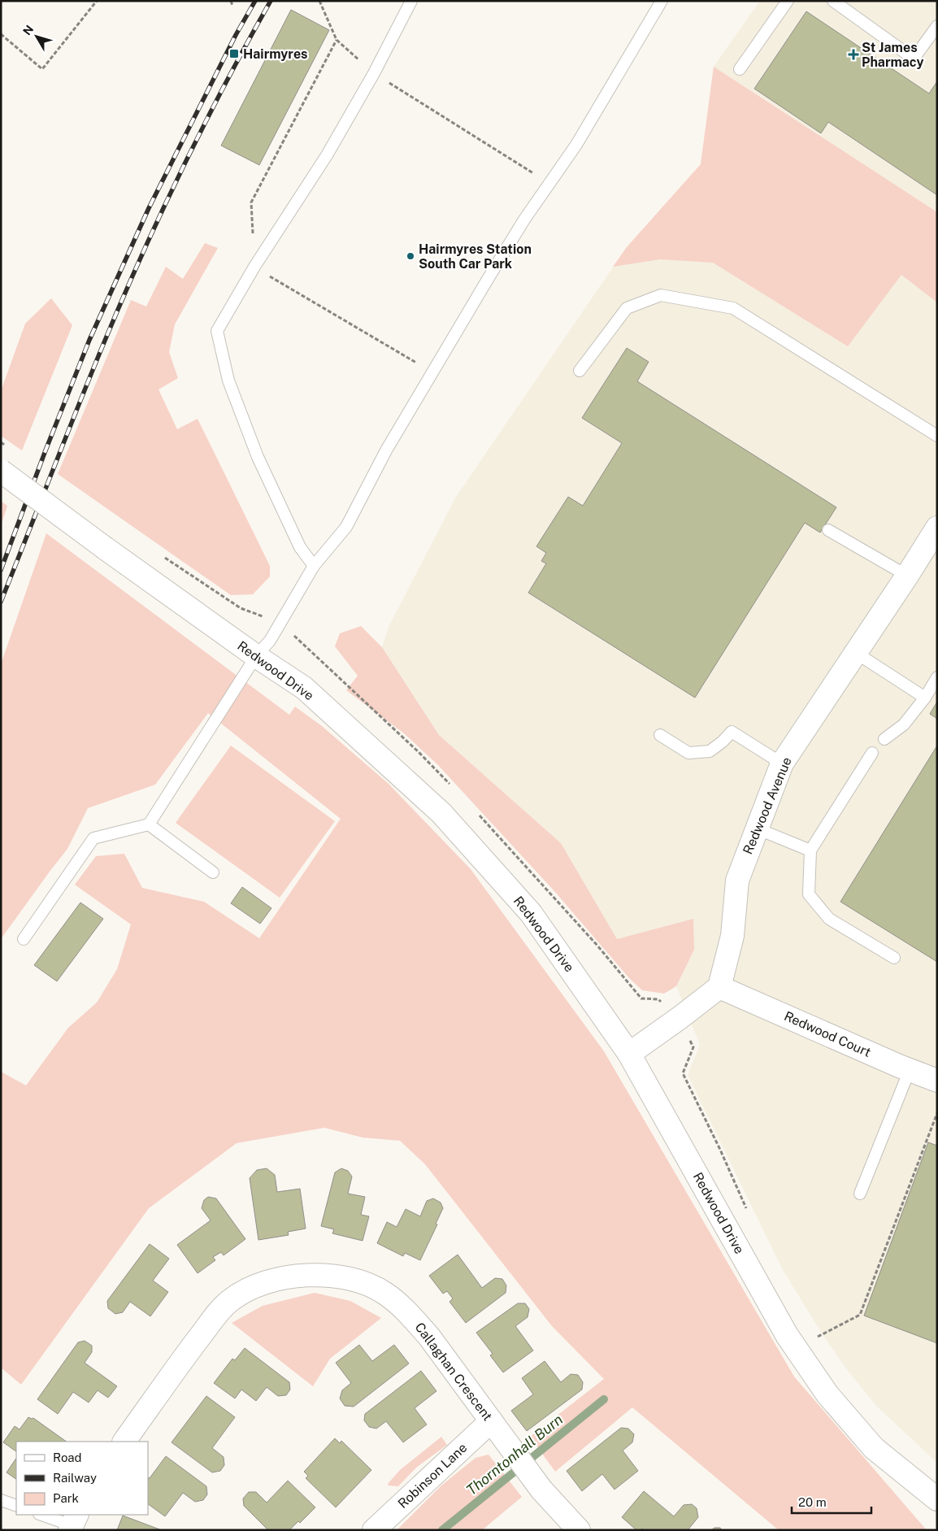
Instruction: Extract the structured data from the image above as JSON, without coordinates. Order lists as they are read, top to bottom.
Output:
{
  "streets": {
    "street": [
      "Redwood Drive",
      "Redwood Avenue",
      "Redwood Court",
      "Callaghan Crescent",
      "Robinson Lane"
    ]
  },
  "crossings": [
    ["Redwood Avenue", "Redwood Court"],
    ["Callaghan Crescent", "Robinson Lane"]
  ],
  "water": ["Thorntonhall Burn"],
  "places": {
    "transit": ["Hairmyres"],
    "health": ["St James Pharmacy"],
    "other": ["Hairmyres Station South Car Park"]
  },
  "legend": ["Road", "Railway", "Park"],
  "scale_bar": "20 m",
  "north": "top left"
}
